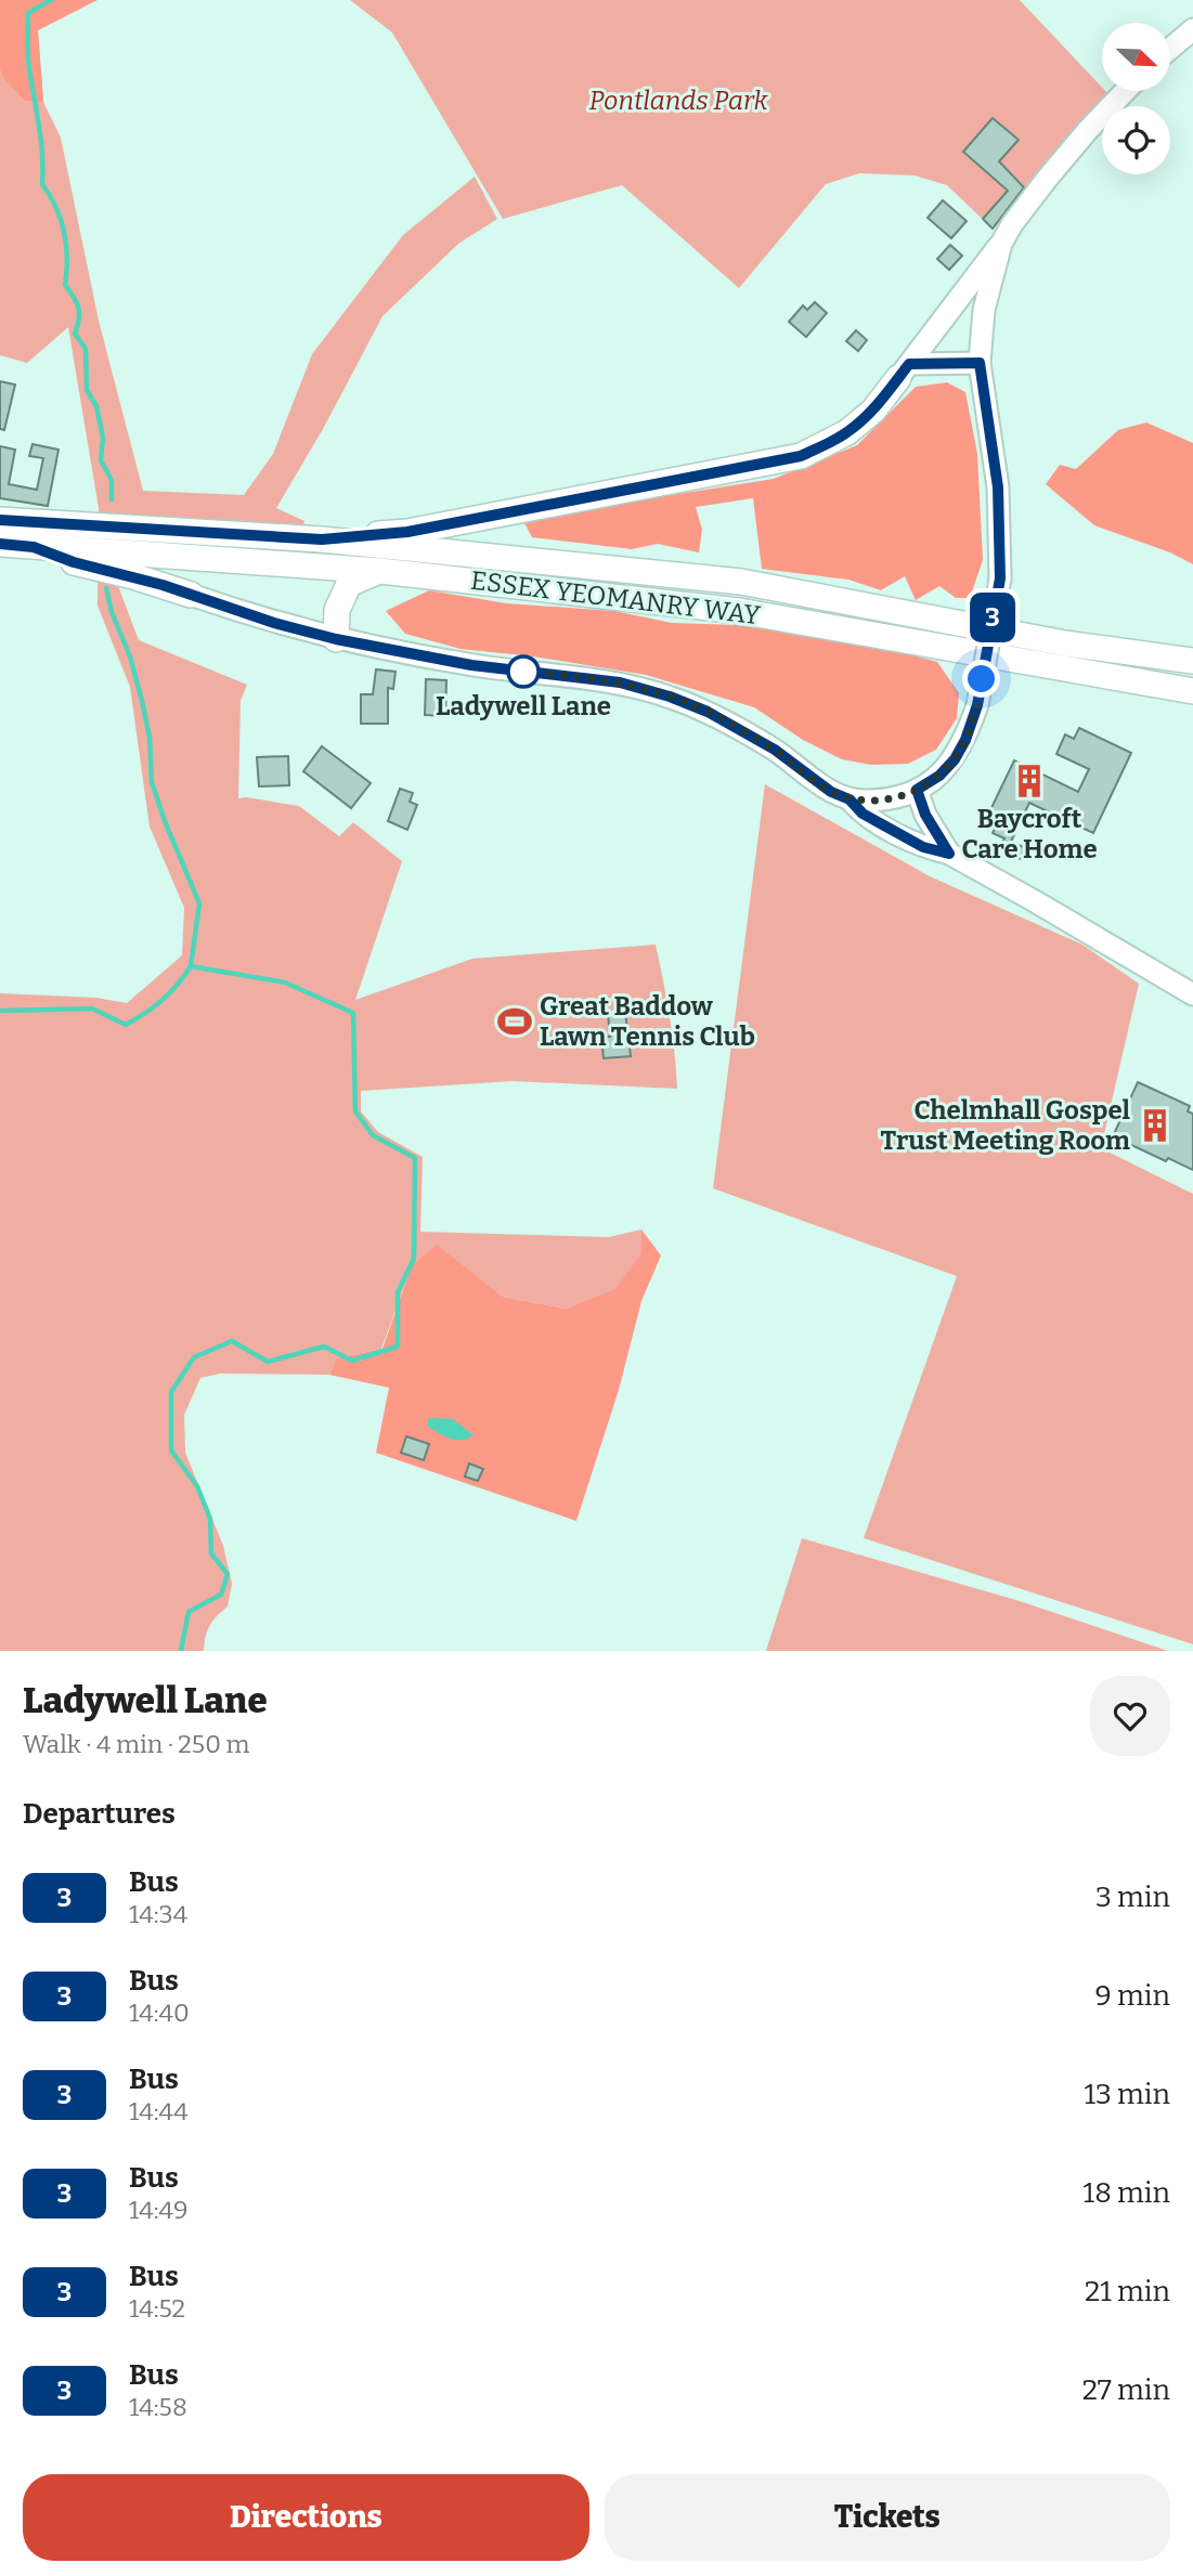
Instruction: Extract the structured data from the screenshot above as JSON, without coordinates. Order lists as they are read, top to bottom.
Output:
{
  "streets": {
    "main road": ["ESSEX YEOMANRY WAY"]
  },
  "parks": ["Pontlands Park"],
  "places": {
    "other": ["Ladywell Lane"],
    "building": ["Baycroft Care Home", "Chelmhall Gospel Trust Meeting Room"],
    "sports": ["Great Baddow Lawn Tennis Club"]
  },
  "lines": ["bus line 3"],
  "north": "bottom right",
  "page": {
    "on_map": "3",
    "heading": [
      ["Ladywell Lane", "Walk · 4 min · 250 m"],
      "Departures"
    ],
    "list": [
      {
        "mark": "3",
        "name": "Bus",
        "note": "14:34",
        "value": "3 min"
      },
      {
        "mark": "3",
        "name": "Bus",
        "note": "14:40",
        "value": "9 min"
      },
      {
        "mark": "3",
        "name": "Bus",
        "note": "14:44",
        "value": "13 min"
      },
      {
        "mark": "3",
        "name": "Bus",
        "note": "14:49",
        "value": "18 min"
      },
      {
        "mark": "3",
        "name": "Bus",
        "note": "14:52",
        "value": "21 min"
      },
      {
        "mark": "3",
        "name": "Bus",
        "note": "14:58",
        "value": "27 min"
      }
    ],
    "buttons": ["Directions", "Tickets"]
  }
}
